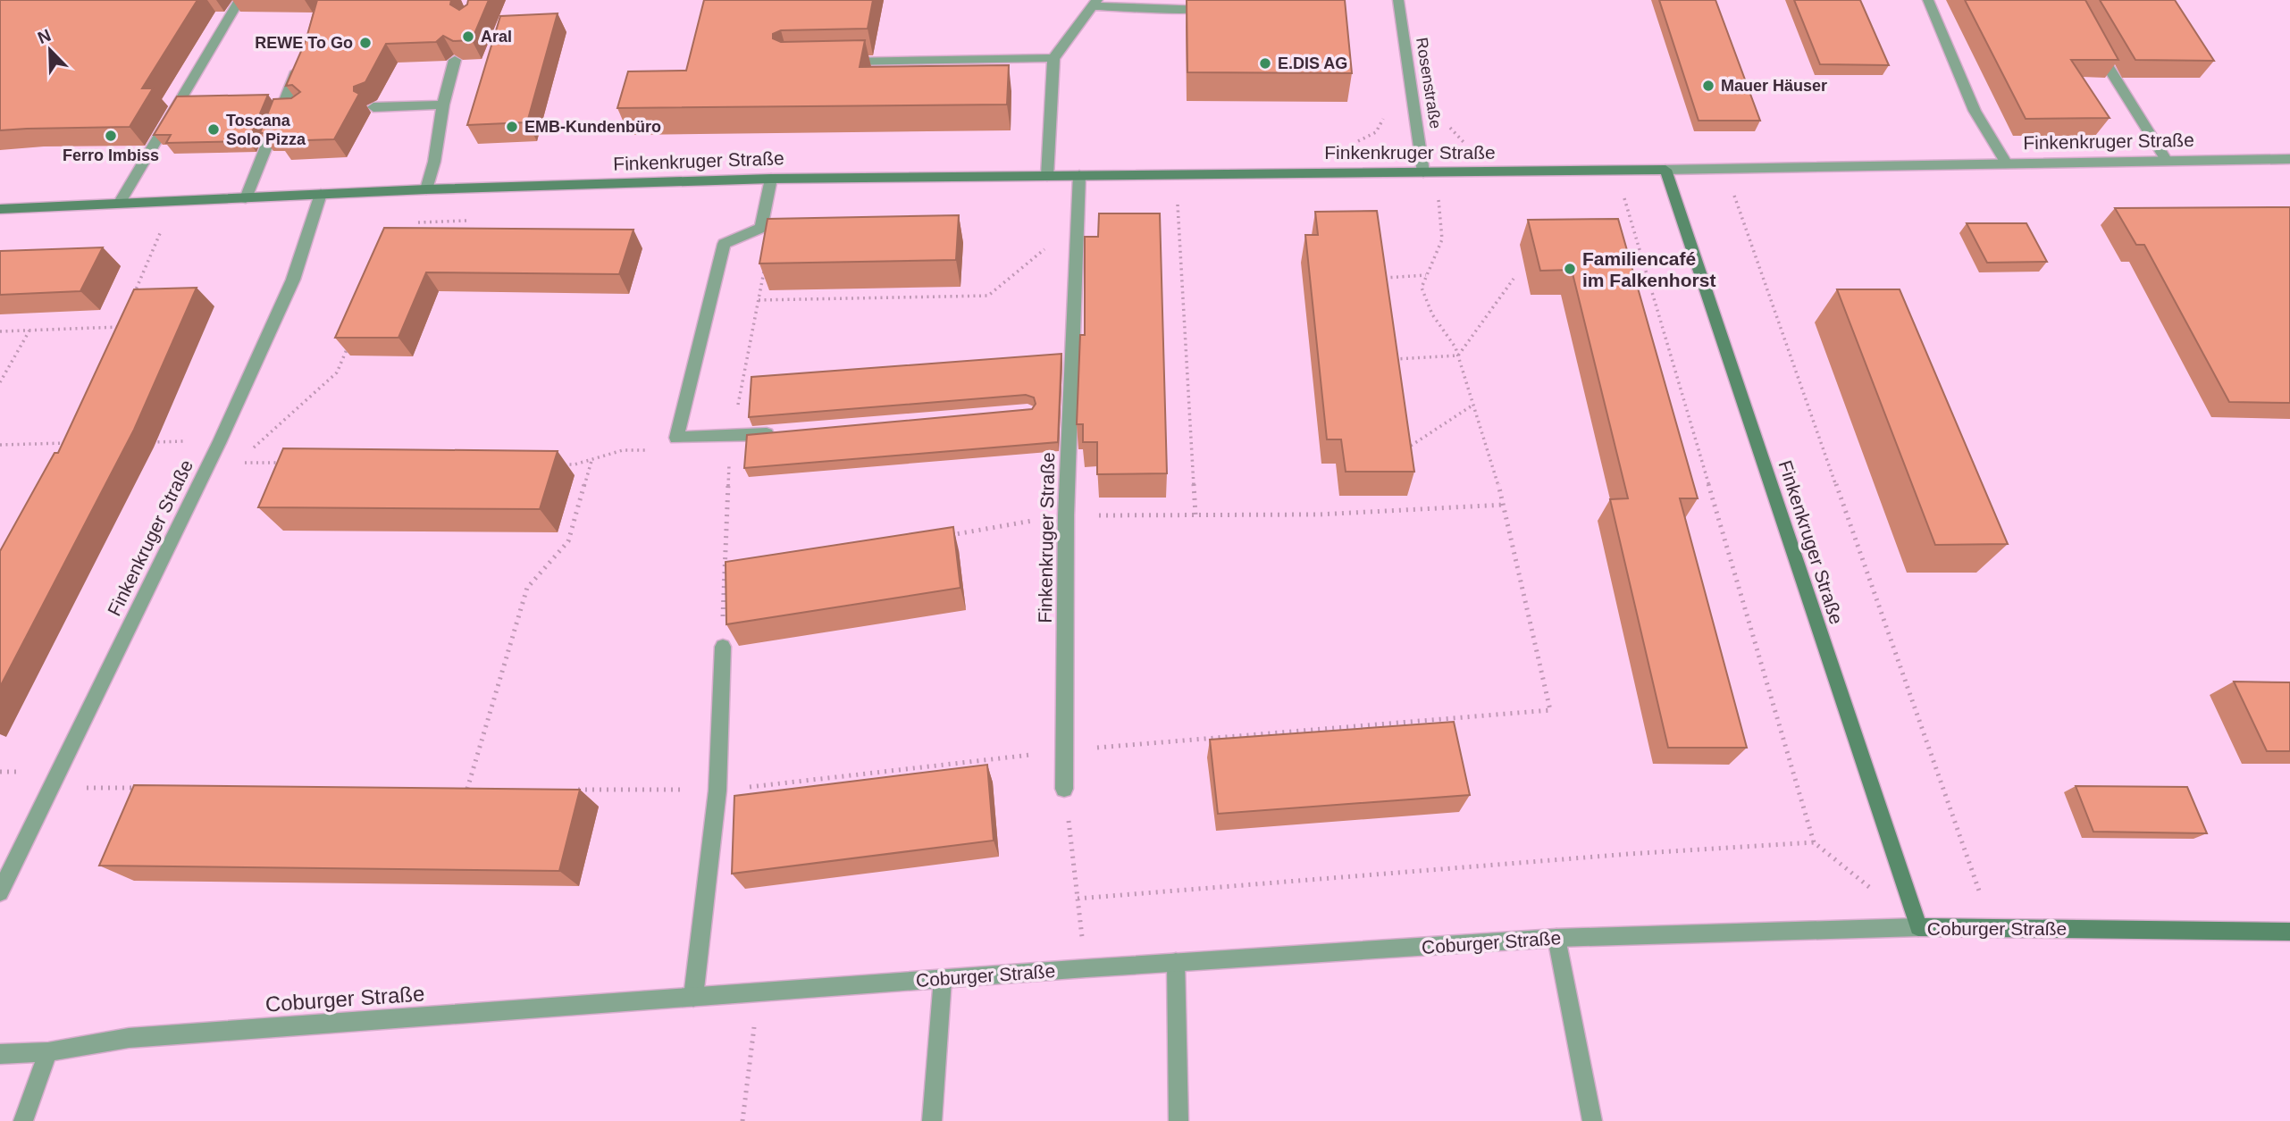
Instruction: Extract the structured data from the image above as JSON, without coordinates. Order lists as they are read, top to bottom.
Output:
{
  "streets": {
    "street": ["Rosenstraße", "Finkenkruger Straße", "Coburger Straße"]
  },
  "crossings": [
    ["Rosenstraße", "Finkenkruger Straße"],
    ["Finkenkruger Straße", "Coburger Straße"]
  ],
  "places": [
    "Aral",
    "REWE To Go",
    "E.DIS AG",
    "Mauer Häuser",
    "EMB-Kundenbüro",
    "Toscana Solo Pizza",
    "Ferro Imbiss",
    "Familiencafé im Falkenhorst"
  ],
  "north": "top left"
}
